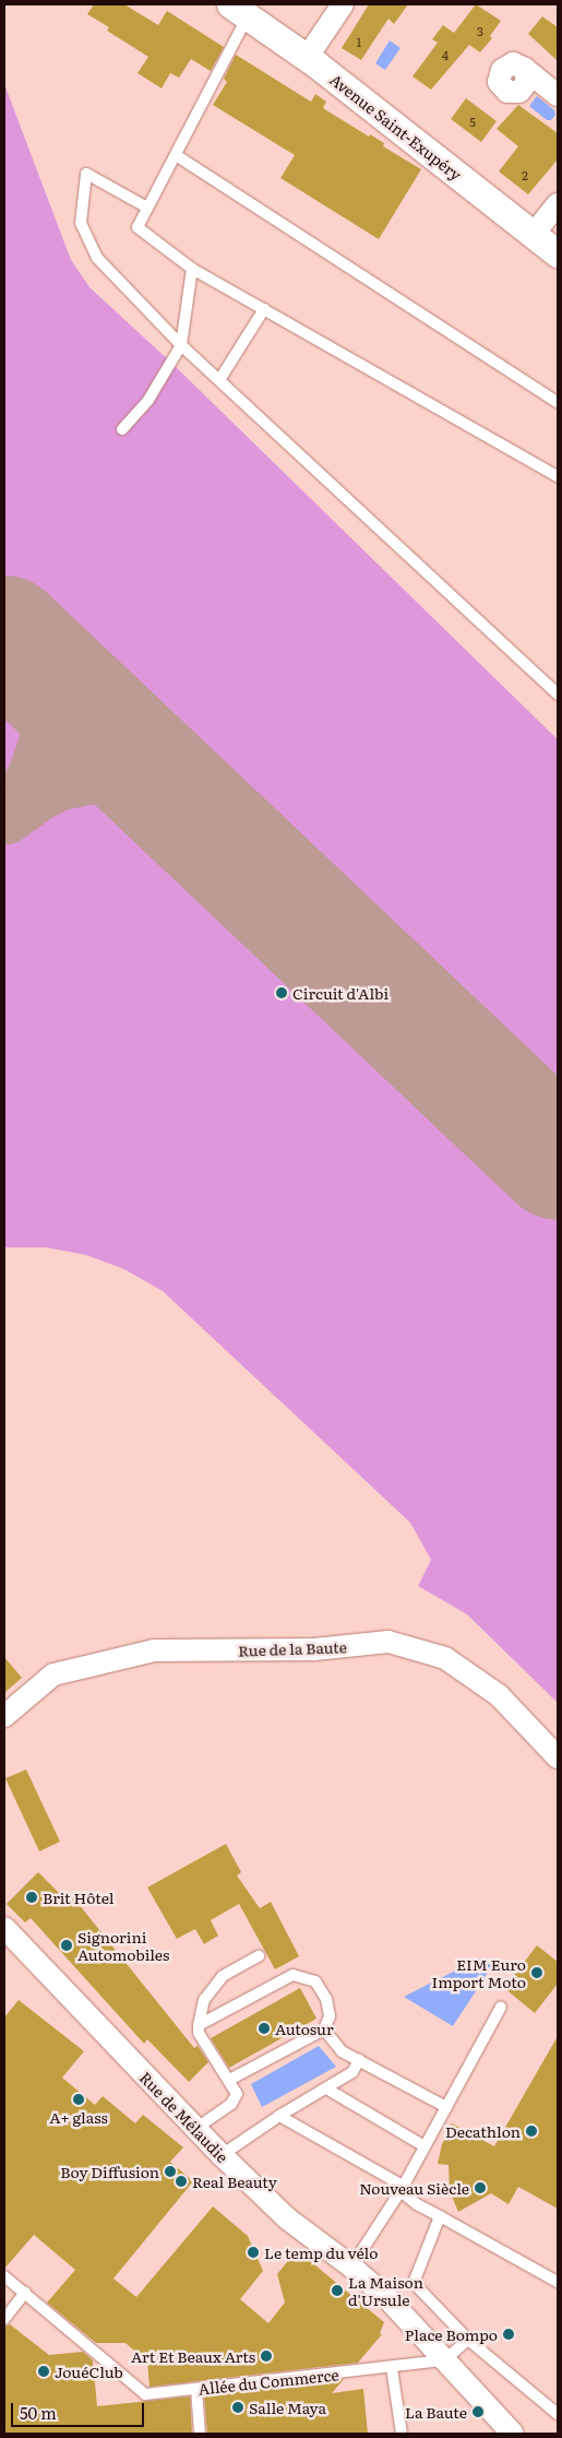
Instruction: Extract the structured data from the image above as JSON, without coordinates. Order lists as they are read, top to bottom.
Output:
{
  "streets": {
    "street": ["Avenue Saint-Exupéry", "Rue de la Baute", "Rue de Mélaudie"],
    "lane": ["Allée du Commerce"]
  },
  "crossings": [
    ["Rue de Mélaudie", "Allée du Commerce"]
  ],
  "places": [
    "Circuit d'Albi",
    "Brit Hôtel",
    "Signorini Automobiles",
    "EIM Euro Import Moto",
    "Autosur",
    "A+ glass",
    "Decathlon",
    "Boy Diffusion",
    "Real Beauty",
    "Nouveau Siècle",
    "Le temp du vélo",
    "La Maison d'Ursule",
    "Place Bompo",
    "Art Et Beaux Arts",
    "JouéClub",
    "Salle Maya",
    "La Baute"
  ],
  "house_numbers": [
    "3",
    "1",
    "4",
    "5",
    "2"
  ],
  "scale_bar": "50 m"
}
